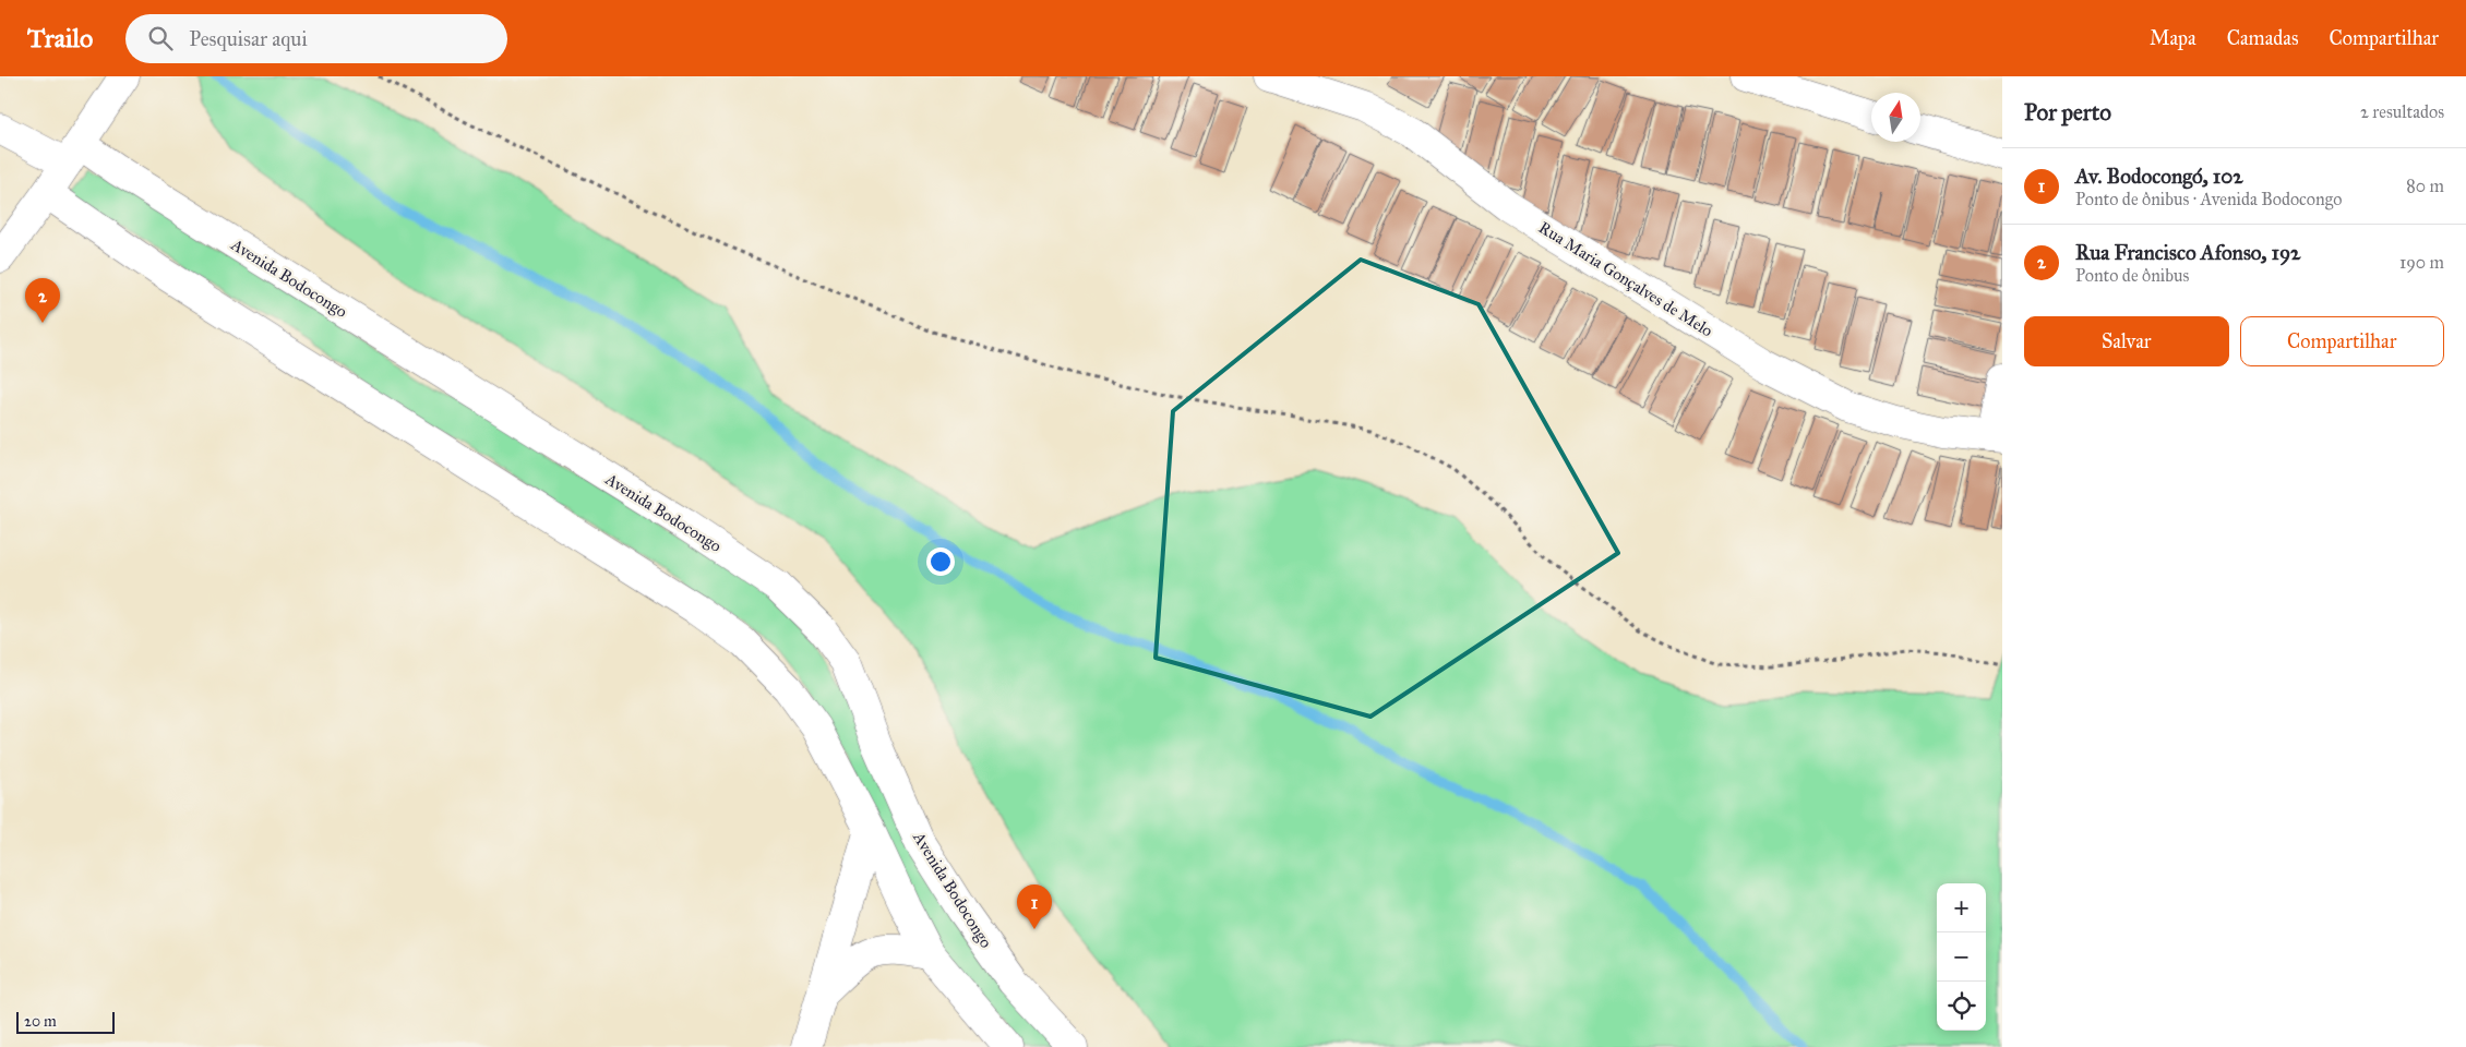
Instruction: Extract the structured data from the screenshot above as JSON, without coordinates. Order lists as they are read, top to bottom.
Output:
{
  "streets": {
    "street": ["Avenida Bodocongo", "Rua Maria Gonçalves de Melo"]
  },
  "scale_bar": "20 m",
  "north": "top",
  "page": {
    "header": "Trailo",
    "search": "Pesquisar aqui",
    "nav": ["Mapa", "Camadas", "Compartilhar"],
    "heading": ["Por perto", "2 resultados"],
    "list": [
      {
        "mark": "1",
        "name": "Av. Bodocongó, 102",
        "note": "Ponto de ônibus · Avenida Bodocongo",
        "value": "80 m"
      },
      {
        "mark": "2",
        "name": "Rua Francisco Afonso, 192",
        "note": "Ponto de ônibus",
        "value": "190 m"
      }
    ],
    "pins": ["2", "1"],
    "buttons": ["Salvar", "Compartilhar"],
    "map_buttons": ["+", "−"],
    "scale": "20 m"
  }
}
